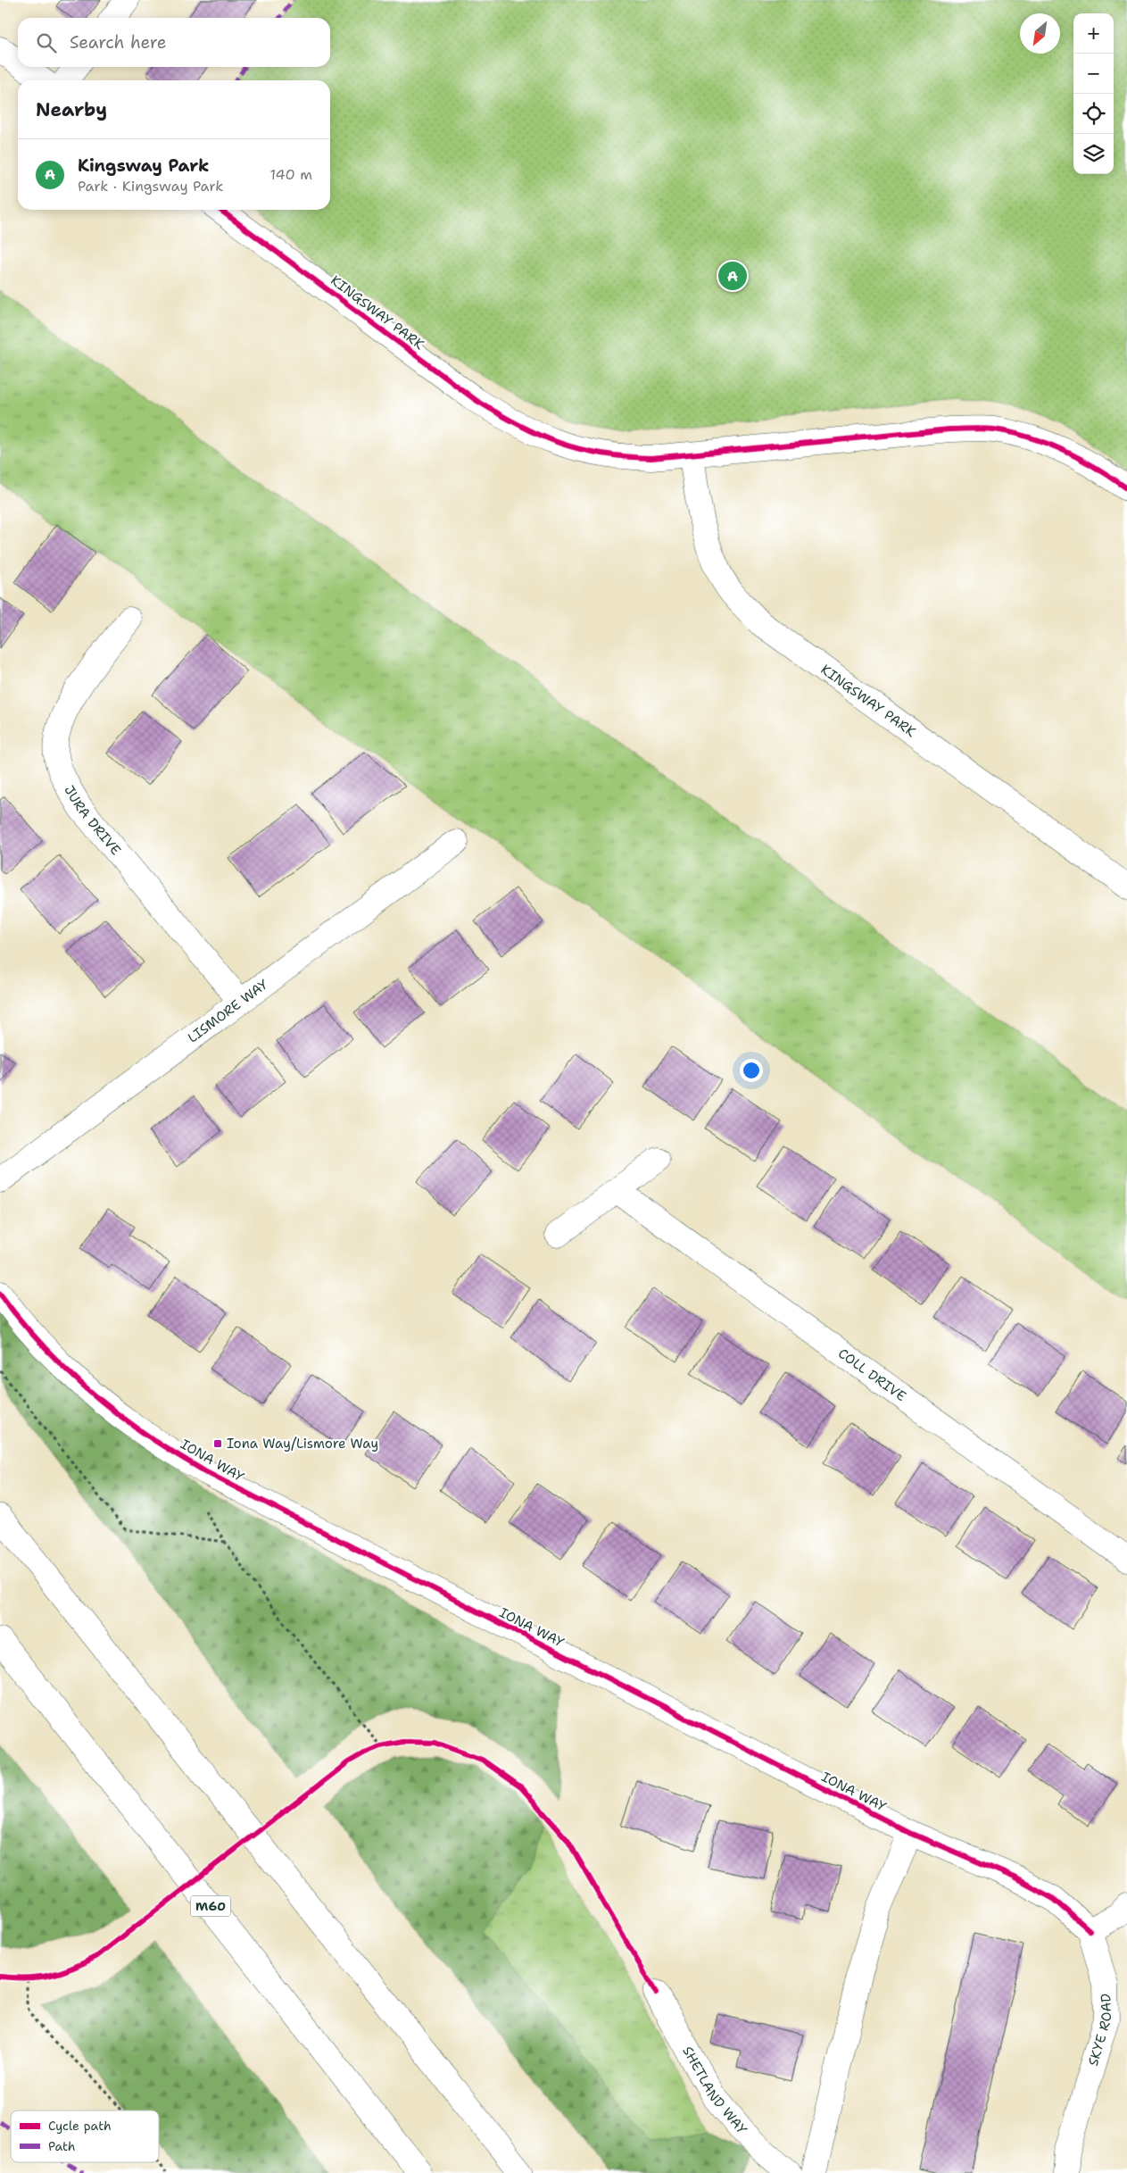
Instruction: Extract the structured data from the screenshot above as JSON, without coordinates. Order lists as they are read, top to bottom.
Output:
{
  "streets": {
    "main road": [
      "KINGSWAY PARK",
      "JURA DRIVE",
      "LISMORE WAY",
      "COLL DRIVE",
      "IONA WAY",
      "M60",
      "SKYE ROAD",
      "SHETLAND WAY"
    ]
  },
  "crossings": [
    ["JURA DRIVE", "LISMORE WAY"],
    ["IONA WAY", "SKYE ROAD"]
  ],
  "places": {
    "transit": ["Iona Way/Lismore Way"]
  },
  "legend": ["Cycle path", "Path"],
  "north": "bottom left",
  "page": {
    "map_buttons": ["+", "−"],
    "search": "Search here",
    "heading": "Nearby",
    "list": [
      {
        "mark": "A",
        "name": "Kingsway Park",
        "note": "Park · Kingsway Park",
        "value": "140 m"
      }
    ],
    "pins": "A"
  }
}
